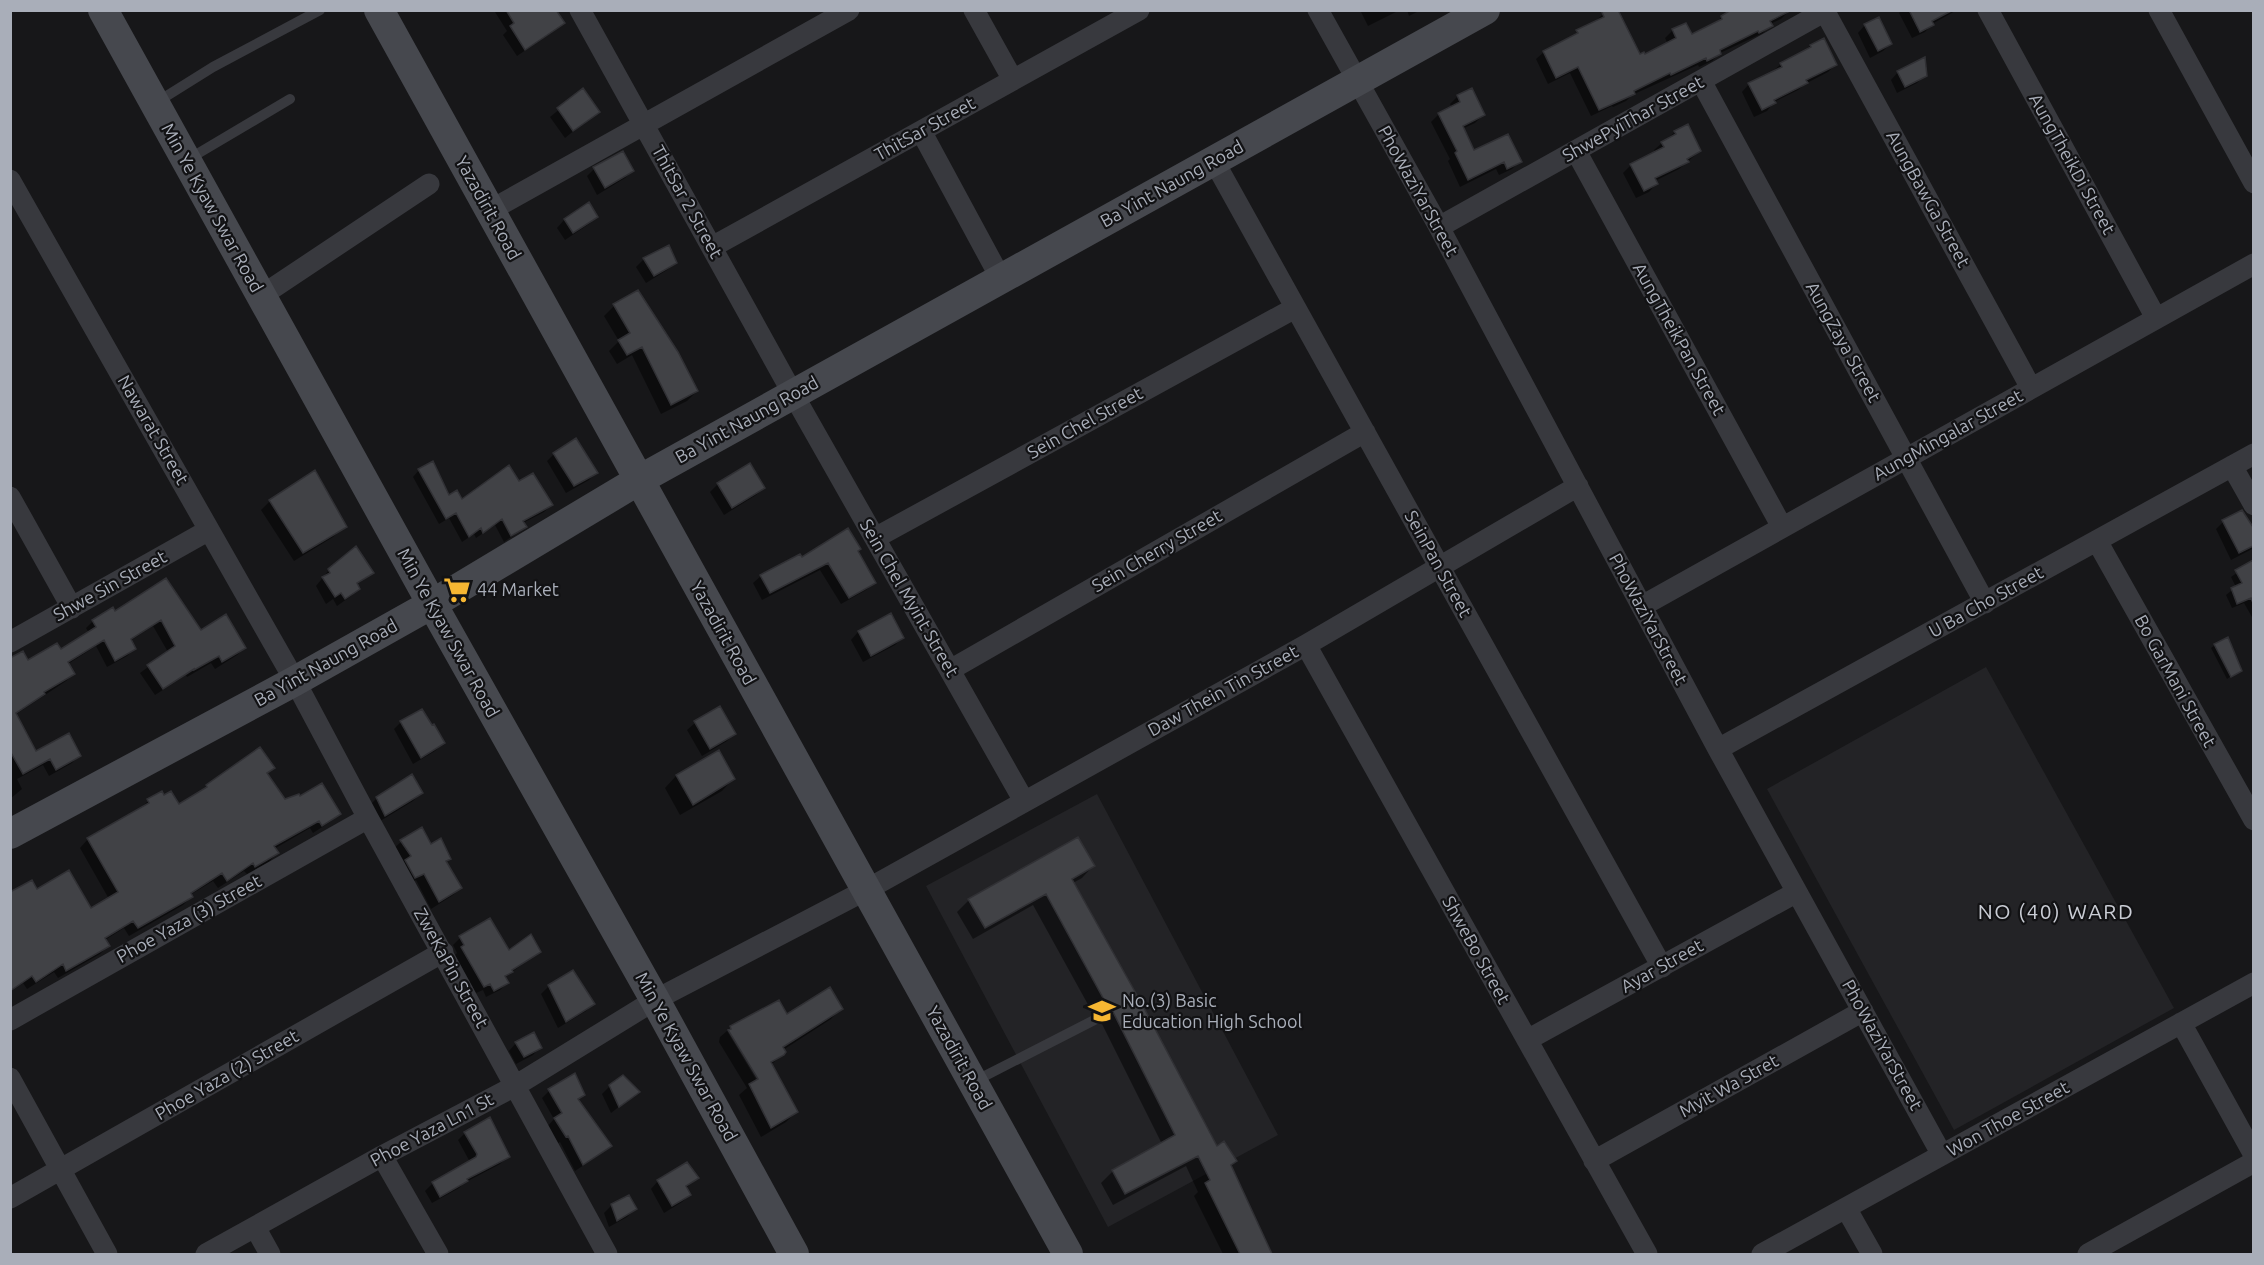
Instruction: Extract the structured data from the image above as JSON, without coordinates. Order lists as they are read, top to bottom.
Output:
{
  "streets": {
    "street": [
      "ShwePyiThar Street",
      "ThitSar Street",
      "AungTheikDi Street",
      "Ba Yint Naung Road",
      "PhoWaziYarStreet",
      "AungBawGa Street",
      "ThitSar 2 Street",
      "Min Ye Kyaw Swar Road",
      "Yazadirit Road",
      "AungTheikPan Street",
      "AungZaya Street",
      "Sein Chel Street",
      "Nawarat Street",
      "AungMingalar Street",
      "Sein Cherry Street",
      "SeinPan Street",
      "Shwe Sin Street",
      "Sein Chel Myint Street",
      "U Ba Cho Street",
      "Bo GarMani Street",
      "Daw Thein Tin Street",
      "Phoe Yaza (3) Street",
      "ShweBo Street",
      "Ayar Street",
      "ZweKaPin Street",
      "Phoe Yaza (2) Street",
      "Myit Wa Stret",
      "Won Thoe Street",
      "Phoe Yaza Ln1 St"
    ]
  },
  "crossings": [
    ["ShwePyiThar Street", "PhoWaziYarStreet"],
    ["ShwePyiThar Street", "AungBawGa Street"],
    ["ShwePyiThar Street", "AungTheikPan Street"],
    ["ShwePyiThar Street", "AungZaya Street"],
    ["ThitSar Street", "ThitSar 2 Street"],
    ["AungTheikDi Street", "AungMingalar Street"],
    ["Ba Yint Naung Road", "PhoWaziYarStreet"],
    ["Ba Yint Naung Road", "ThitSar 2 Street"],
    ["Ba Yint Naung Road", "Min Ye Kyaw Swar Road"],
    ["Ba Yint Naung Road", "Yazadirit Road"],
    ["Ba Yint Naung Road", "Nawarat Street"],
    ["Ba Yint Naung Road", "SeinPan Street"],
    ["Ba Yint Naung Road", "Sein Chel Myint Street"],
    ["Ba Yint Naung Road", "ZweKaPin Street"],
    ["PhoWaziYarStreet", "AungMingalar Street"],
    ["PhoWaziYarStreet", "U Ba Cho Street"],
    ["PhoWaziYarStreet", "Daw Thein Tin Street"],
    ["PhoWaziYarStreet", "Ayar Street"],
    ["PhoWaziYarStreet", "Myit Wa Stret"],
    ["PhoWaziYarStreet", "Won Thoe Street"],
    ["AungBawGa Street", "AungMingalar Street"],
    ["ThitSar 2 Street", "Sein Chel Myint Street"],
    ["Min Ye Kyaw Swar Road", "Phoe Yaza Ln1 St"],
    ["Yazadirit Road", "Daw Thein Tin Street"],
    ["Yazadirit Road", "Phoe Yaza Ln1 St"],
    ["AungTheikPan Street", "AungMingalar Street"],
    ["AungZaya Street", "AungMingalar Street"],
    ["AungZaya Street", "U Ba Cho Street"],
    ["Sein Chel Street", "SeinPan Street"],
    ["Sein Chel Street", "Sein Chel Myint Street"],
    ["Nawarat Street", "Shwe Sin Street"],
    ["Nawarat Street", "ZweKaPin Street"],
    ["Sein Cherry Street", "SeinPan Street"],
    ["Sein Cherry Street", "Sein Chel Myint Street"],
    ["SeinPan Street", "Daw Thein Tin Street"],
    ["SeinPan Street", "Ayar Street"],
    ["Sein Chel Myint Street", "Daw Thein Tin Street"],
    ["U Ba Cho Street", "Bo GarMani Street"],
    ["Daw Thein Tin Street", "ShweBo Street"],
    ["Daw Thein Tin Street", "Phoe Yaza Ln1 St"],
    ["Phoe Yaza (3) Street", "ZweKaPin Street"],
    ["ShweBo Street", "Ayar Street"],
    ["ShweBo Street", "Myit Wa Stret"],
    ["ZweKaPin Street", "Phoe Yaza (2) Street"],
    ["ZweKaPin Street", "Phoe Yaza Ln1 St"]
  ],
  "districts": ["NO (40) WARD"],
  "places": {
    "supermarket": ["44 Market"],
    "school or university": ["No.(3) Basic Education High School"]
  }
}
